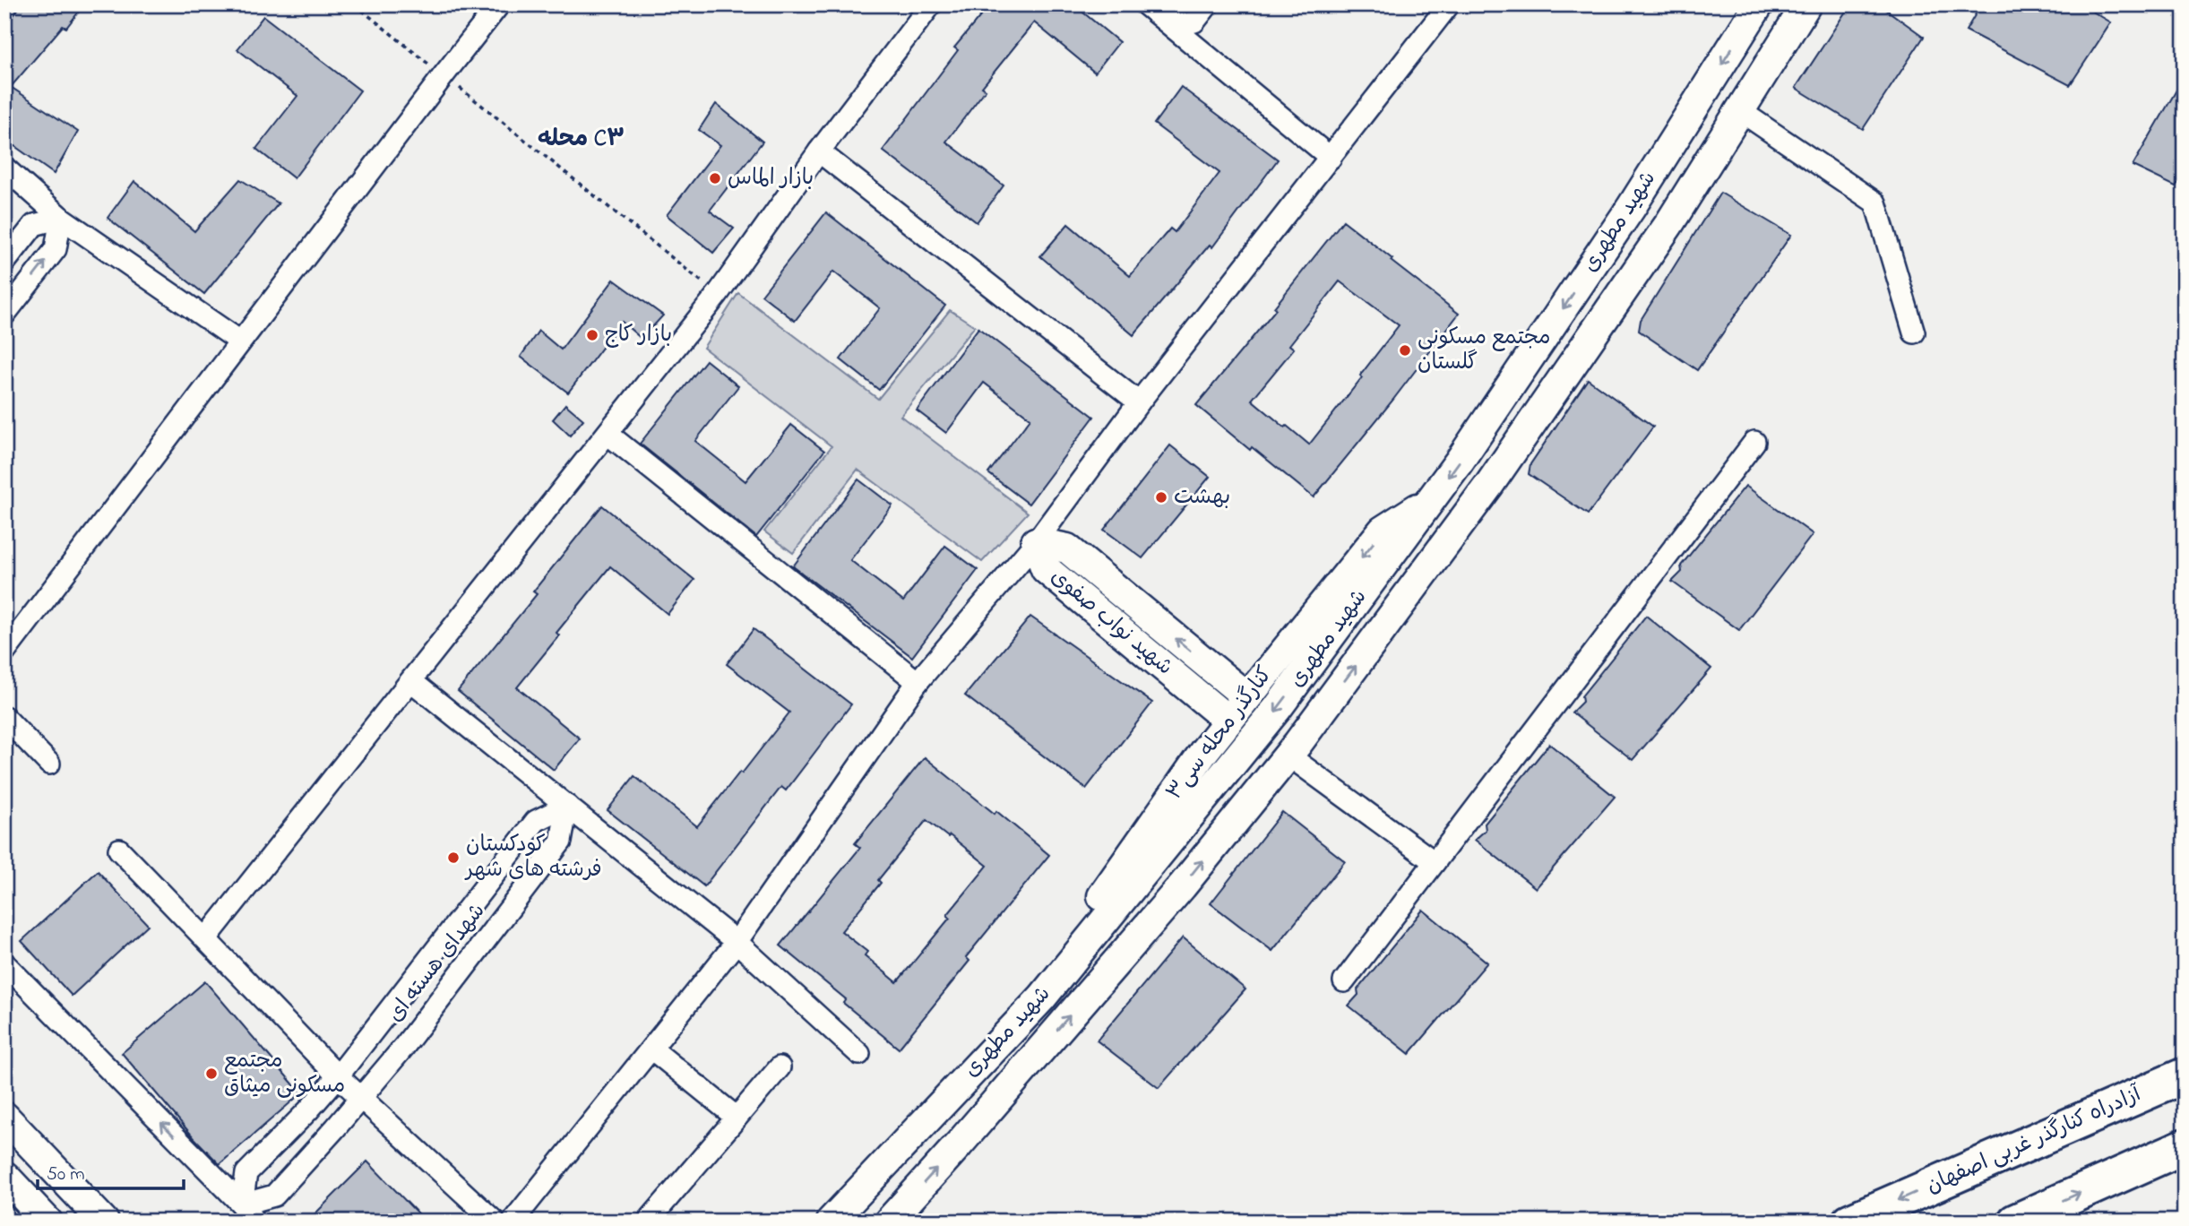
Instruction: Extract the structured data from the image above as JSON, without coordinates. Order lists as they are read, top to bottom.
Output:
{
  "streets": {
    "highway": ["آزادراه کنارگذر غربی اصفهان"],
    "main road": ["شهید مطهری", "شهید نواب صفوی", "کنارگذر محله سی۳"],
    "street": ["شهدای هسته ای"]
  },
  "crossings": [
    ["شهید مطهری", "کنارگذر محله سی۳"],
    ["شهید نواب صفوی", "کنارگذر محله سی۳"]
  ],
  "one_way": ["کنارگذر محله سی۳"],
  "districts": ["محله C۳"],
  "places": [
    "بازار الماس",
    "بازار کاج",
    "مجتمع مسکونی گلستان",
    "بهشت",
    "کودکستان فرشته های شهر",
    "مجتمع مسکونی میثاق"
  ],
  "scale_bar": "50 m"
}
